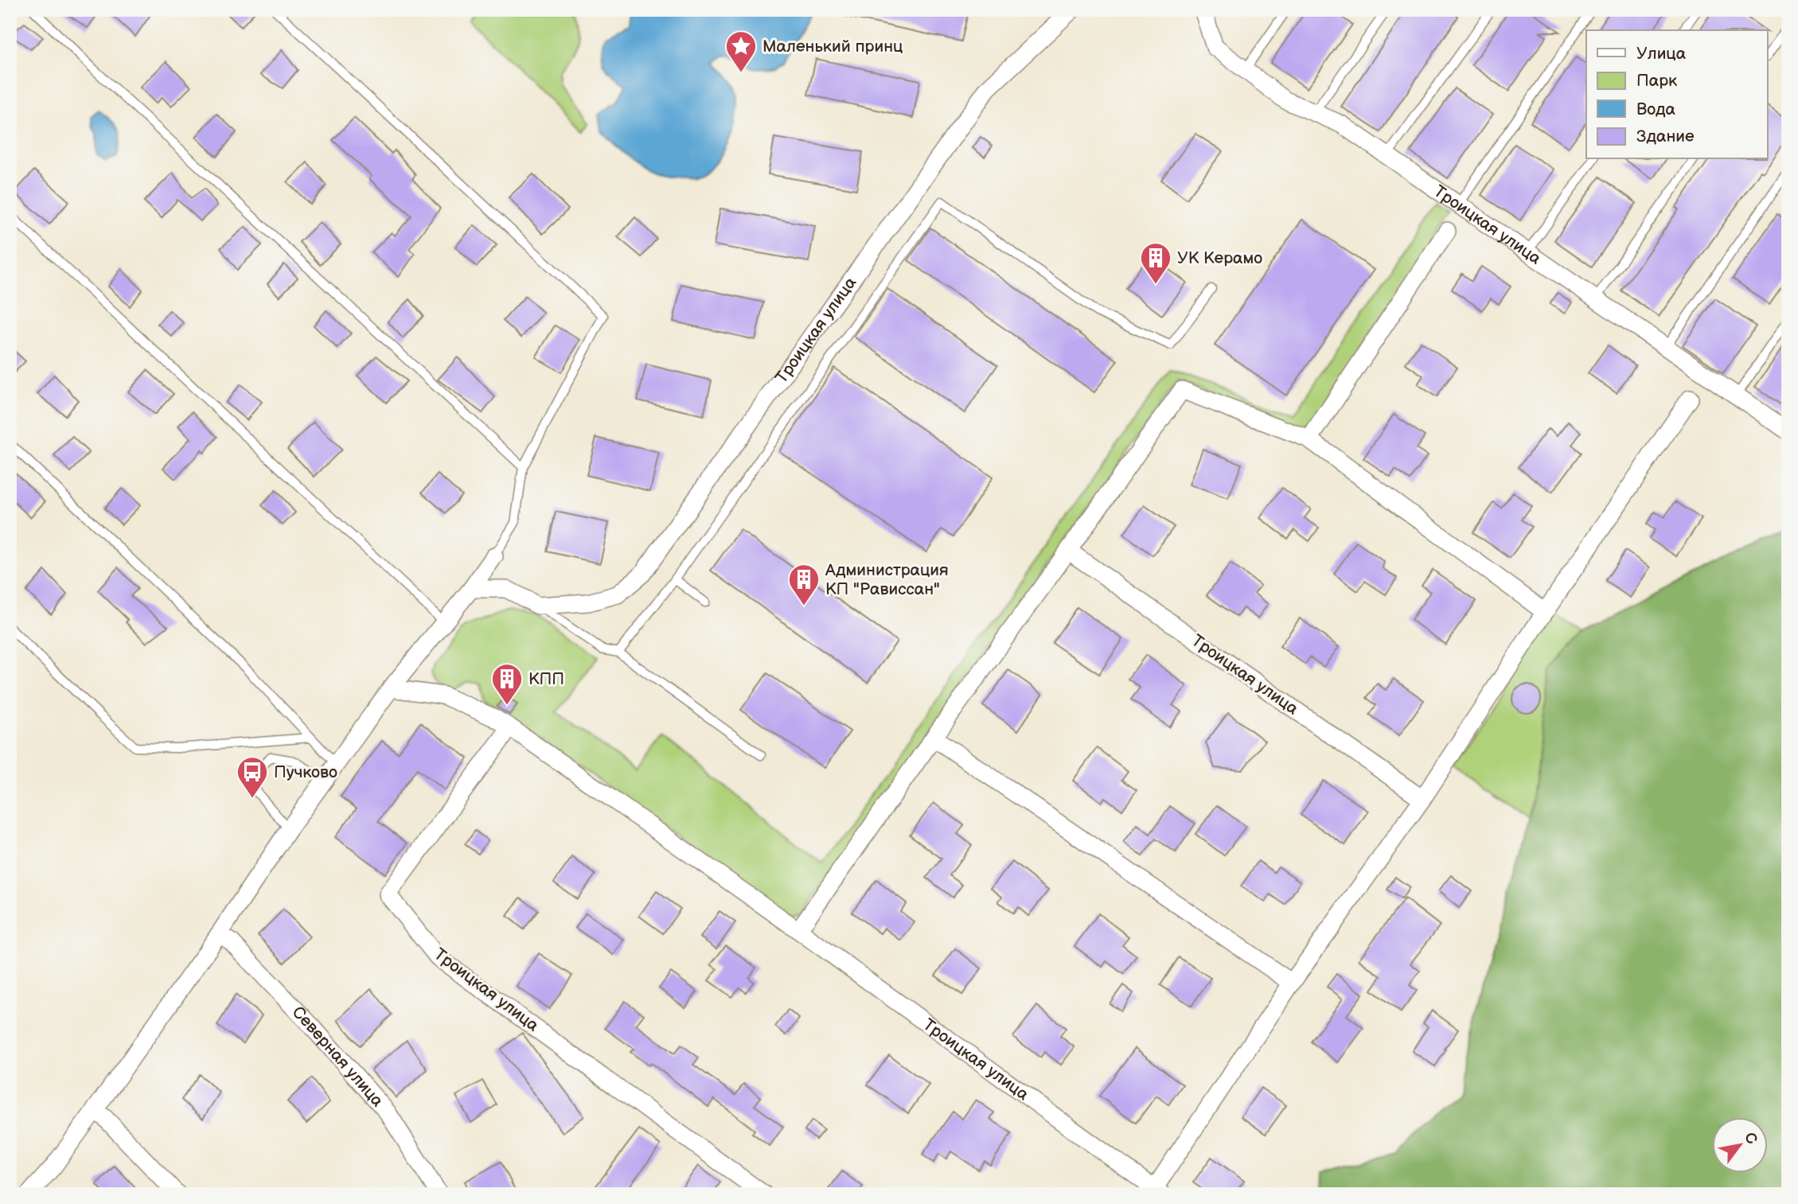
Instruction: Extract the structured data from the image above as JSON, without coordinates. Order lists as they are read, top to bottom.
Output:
{
  "streets": {
    "street": ["Троицкая улица", "Северная улица"]
  },
  "places": {
    "place": ["Маленький принц"],
    "building": ["УК Керамо", "Администрация КП \"Рависсан\"", "КПП"],
    "bus stop": ["Пучково"]
  },
  "legend": [
    "Улица",
    "Парк",
    "Вода",
    "Здание"
  ],
  "north": "top right"
}
